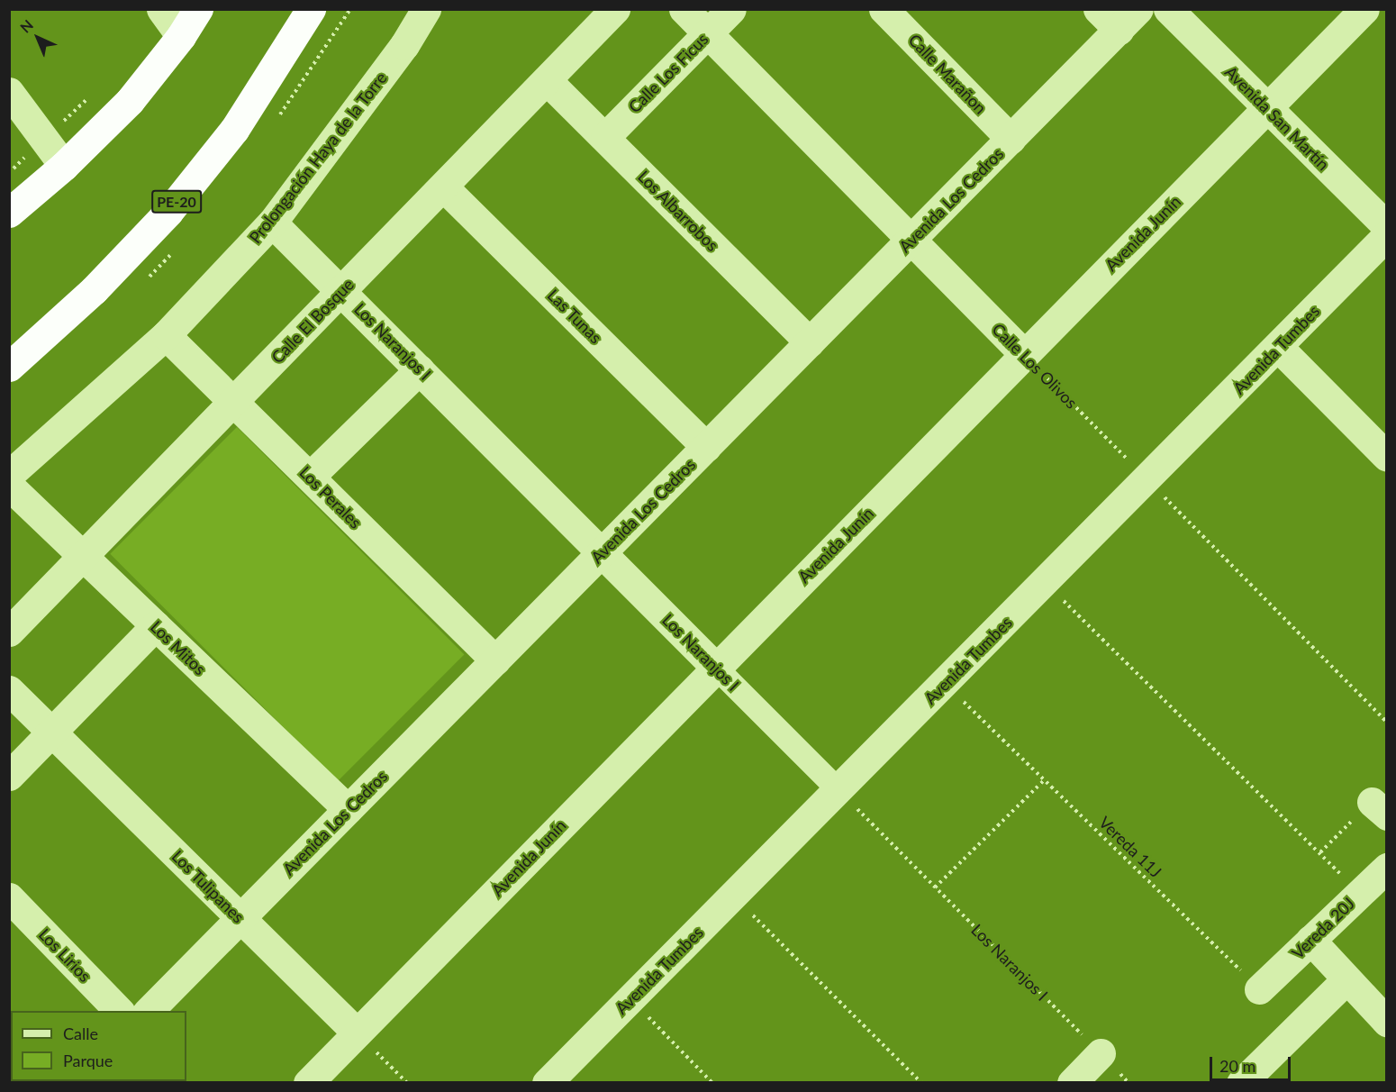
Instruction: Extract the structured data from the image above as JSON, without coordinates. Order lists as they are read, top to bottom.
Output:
{
  "streets": {
    "highway": ["PE-20"],
    "street": [
      "Calle Los Ficus",
      "Calle Marañon",
      "Avenida San Martín",
      "Prolongación Haya de la Torre",
      "Avenida Los Cedros",
      "Los Albarrobos",
      "Avenida Junín",
      "Las Tunas",
      "Calle El Bosque",
      "Los Naranjos I",
      "Avenida Tumbes",
      "Calle Los Olivos",
      "Los Perales",
      "Los Mitos",
      "Los Tulipanes",
      "Vereda 20J",
      "Los Lirios"
    ],
    "path": ["Vereda 11J"]
  },
  "crossings": [
    ["Calle Los Ficus", "Los Albarrobos"],
    ["Calle Los Ficus", "Calle Los Olivos"],
    ["Calle Marañon", "Avenida Los Cedros"],
    ["Avenida San Martín", "Avenida Junín"],
    ["Prolongación Haya de la Torre", "Los Naranjos I"],
    ["Prolongación Haya de la Torre", "Los Perales"],
    ["Avenida Los Cedros", "Los Albarrobos"],
    ["Avenida Los Cedros", "Las Tunas"],
    ["Avenida Los Cedros", "Los Naranjos I"],
    ["Avenida Los Cedros", "Calle Los Olivos"],
    ["Avenida Los Cedros", "Los Perales"],
    ["Avenida Los Cedros", "Los Mitos"],
    ["Avenida Los Cedros", "Los Tulipanes"],
    ["Los Albarrobos", "Calle El Bosque"],
    ["Avenida Junín", "Los Naranjos I"],
    ["Avenida Junín", "Calle Los Olivos"],
    ["Avenida Junín", "Los Tulipanes"],
    ["Las Tunas", "Calle El Bosque"],
    ["Calle El Bosque", "Los Naranjos I"],
    ["Calle El Bosque", "Los Perales"],
    ["Calle El Bosque", "Los Mitos"],
    ["Los Naranjos I", "Avenida Tumbes"],
    ["Avenida Tumbes", "Calle Los Olivos"],
    ["Avenida Tumbes", "Vereda 11J"],
    ["Vereda 11J", "Vereda 20J"]
  ],
  "legend": ["Calle", "Parque"],
  "scale_bar": "20 m",
  "north": "top left"
}
